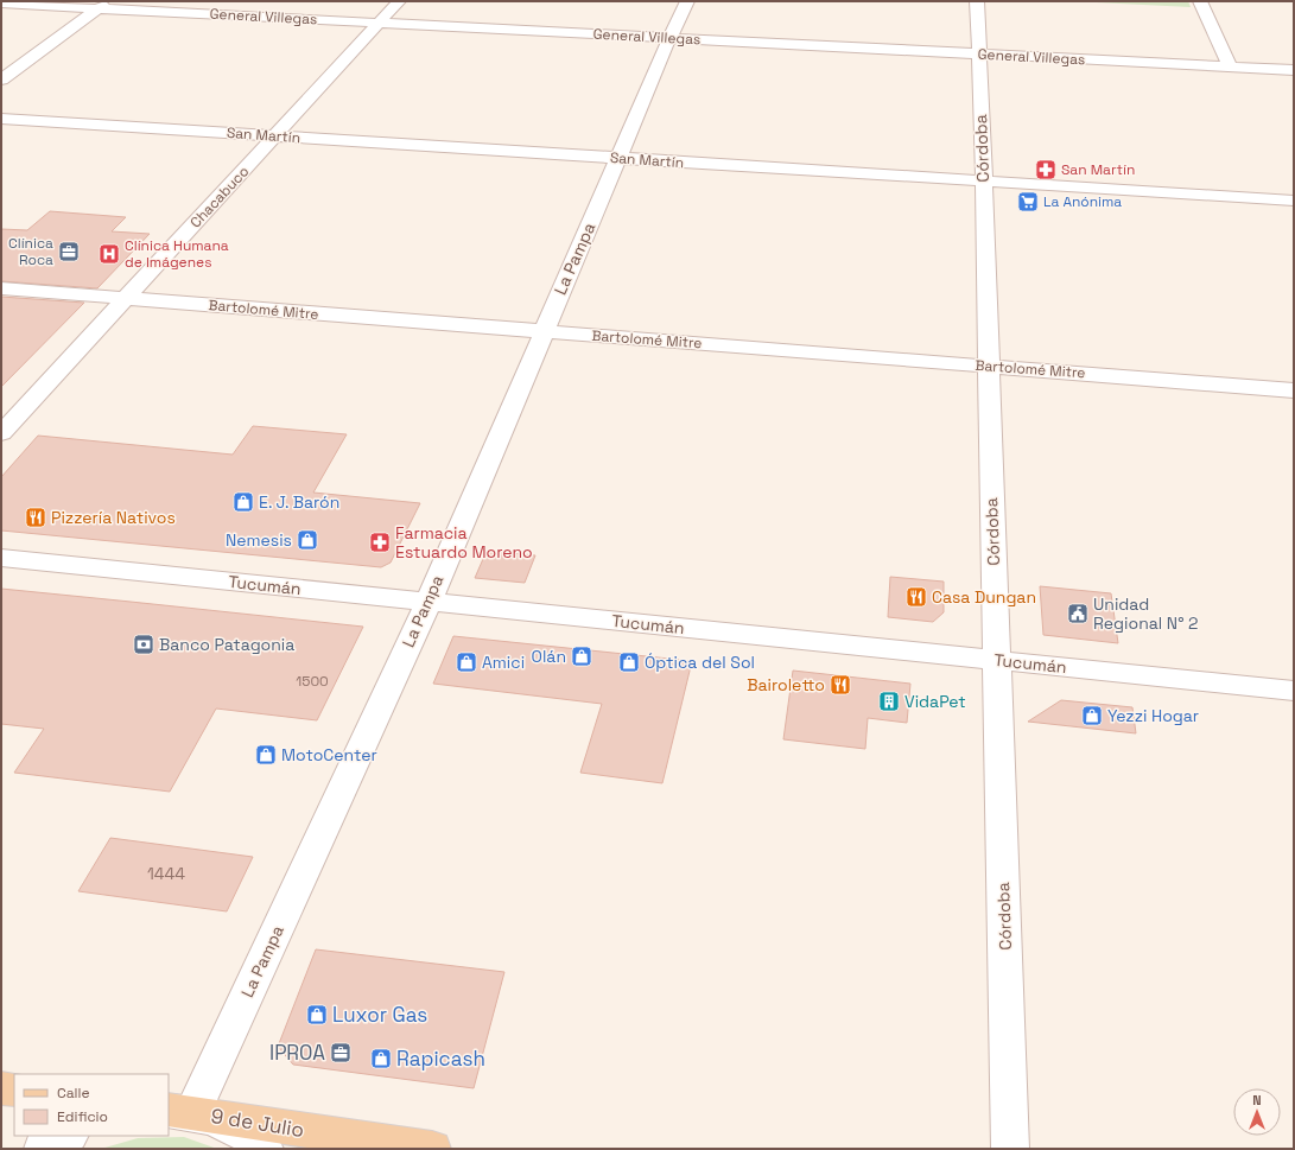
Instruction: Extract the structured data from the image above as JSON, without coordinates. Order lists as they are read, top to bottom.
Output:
{
  "streets": {
    "main road": ["9 de Julio"],
    "street": [
      "General Villegas",
      "San Martín",
      "Córdoba",
      "Chacabuco",
      "La Pampa",
      "Bartolomé Mitre",
      "Tucumán"
    ]
  },
  "crossings": [
    ["General Villegas", "Córdoba"],
    ["General Villegas", "Chacabuco"],
    ["General Villegas", "La Pampa"],
    ["San Martín", "Córdoba"],
    ["San Martín", "Chacabuco"],
    ["San Martín", "La Pampa"],
    ["Córdoba", "Bartolomé Mitre"],
    ["Córdoba", "Tucumán"],
    ["Chacabuco", "Bartolomé Mitre"],
    ["La Pampa", "Bartolomé Mitre"],
    ["La Pampa", "Tucumán"],
    ["La Pampa", "9 de Julio"]
  ],
  "places": {
    "pharmacy": ["San Martín", "Farmacia Estuardo Moreno"],
    "supermarket": ["La Anónima"],
    "office": ["Clínica Roca", "IPROA"],
    "hospital": ["Clínica Humana de Imágenes"],
    "shop": [
      "E. J. Barón",
      "Nemesis",
      "Olán",
      "Amici",
      "Óptica del Sol",
      "Yezzi Hogar",
      "MotoCenter",
      "Luxor Gas",
      "Rapicash"
    ],
    "restaurant": ["Pizzería Nativos", "Casa Dungan", "Bairoletto"],
    "public building": ["Unidad Regional N° 2"],
    "bank": ["Banco Patagonia"],
    "building": ["VidaPet"]
  },
  "house_numbers": ["1500", "1444"],
  "legend": ["Calle", "Edificio"],
  "north": "top"
}
